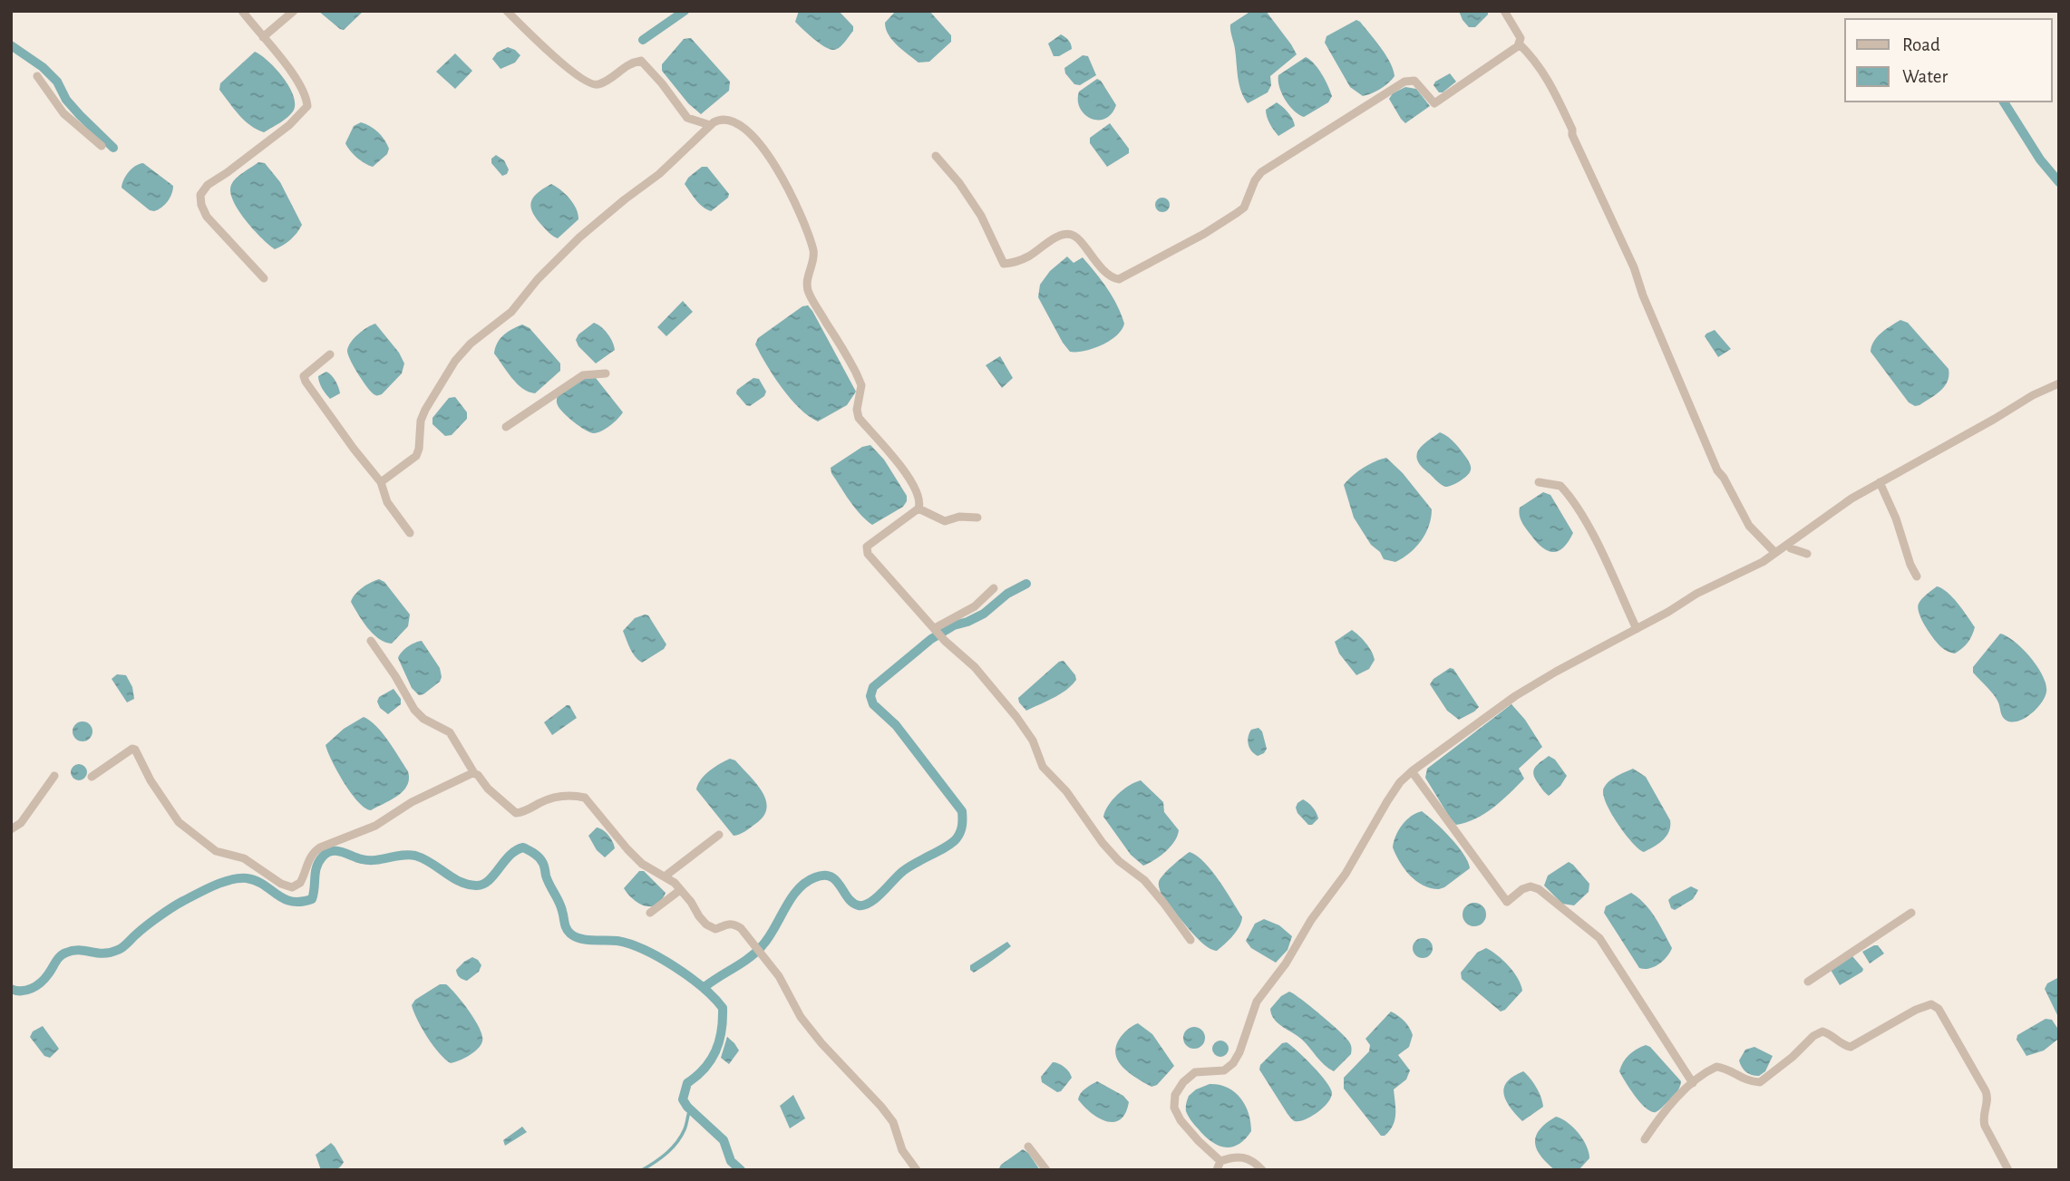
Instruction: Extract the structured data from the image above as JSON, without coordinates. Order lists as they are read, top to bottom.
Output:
{
  "legend": ["Road", "Water"]
}
